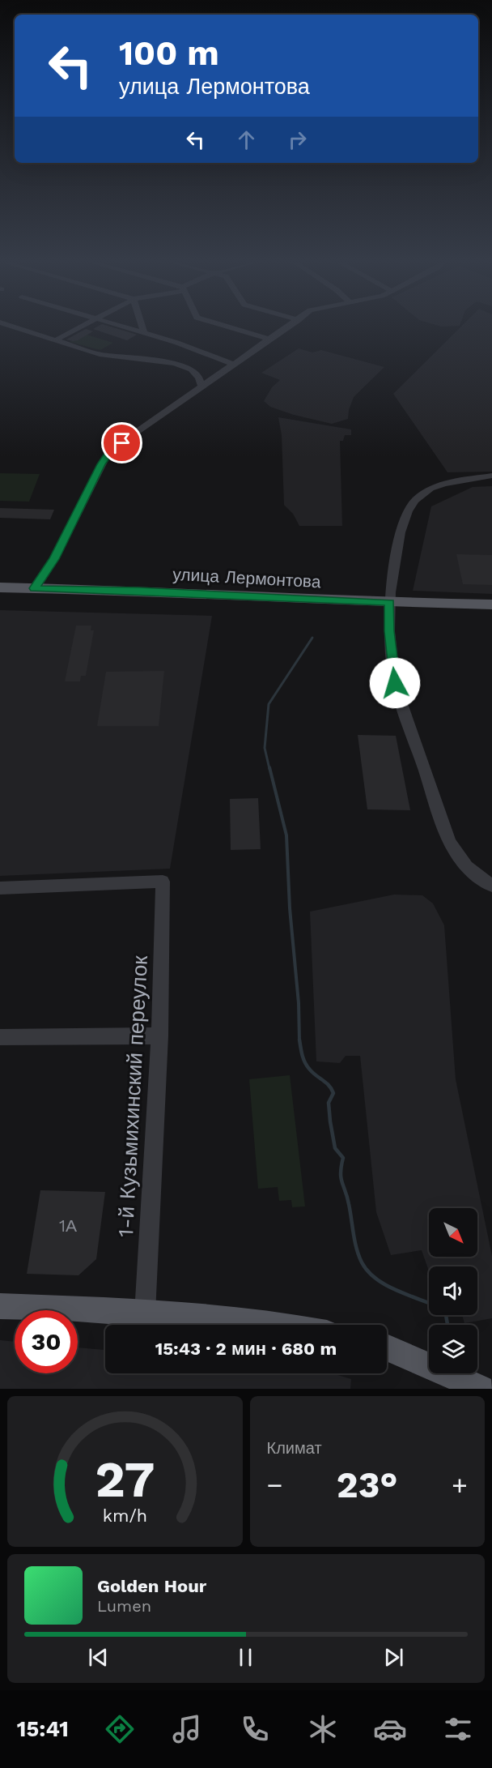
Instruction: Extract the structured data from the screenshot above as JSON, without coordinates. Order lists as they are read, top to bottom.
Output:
{
  "streets": {
    "main road": ["улица Лермонтова"],
    "street": ["1-й Кузьмихинский переулок"]
  },
  "house_numbers": ["1А"],
  "north": "bottom right",
  "page": {
    "turn": ["100 m", "улица Лермонтова"],
    "limit": "30",
    "trip": "15:43 · 2 мин · 680 m",
    "tile": "Климат",
    "heat": ["−", "23°", "+"],
    "song": ["Golden Hour", "Lumen"],
    "tabs": "15:41",
    "gauge": ["27", "km/h"]
  }
}
